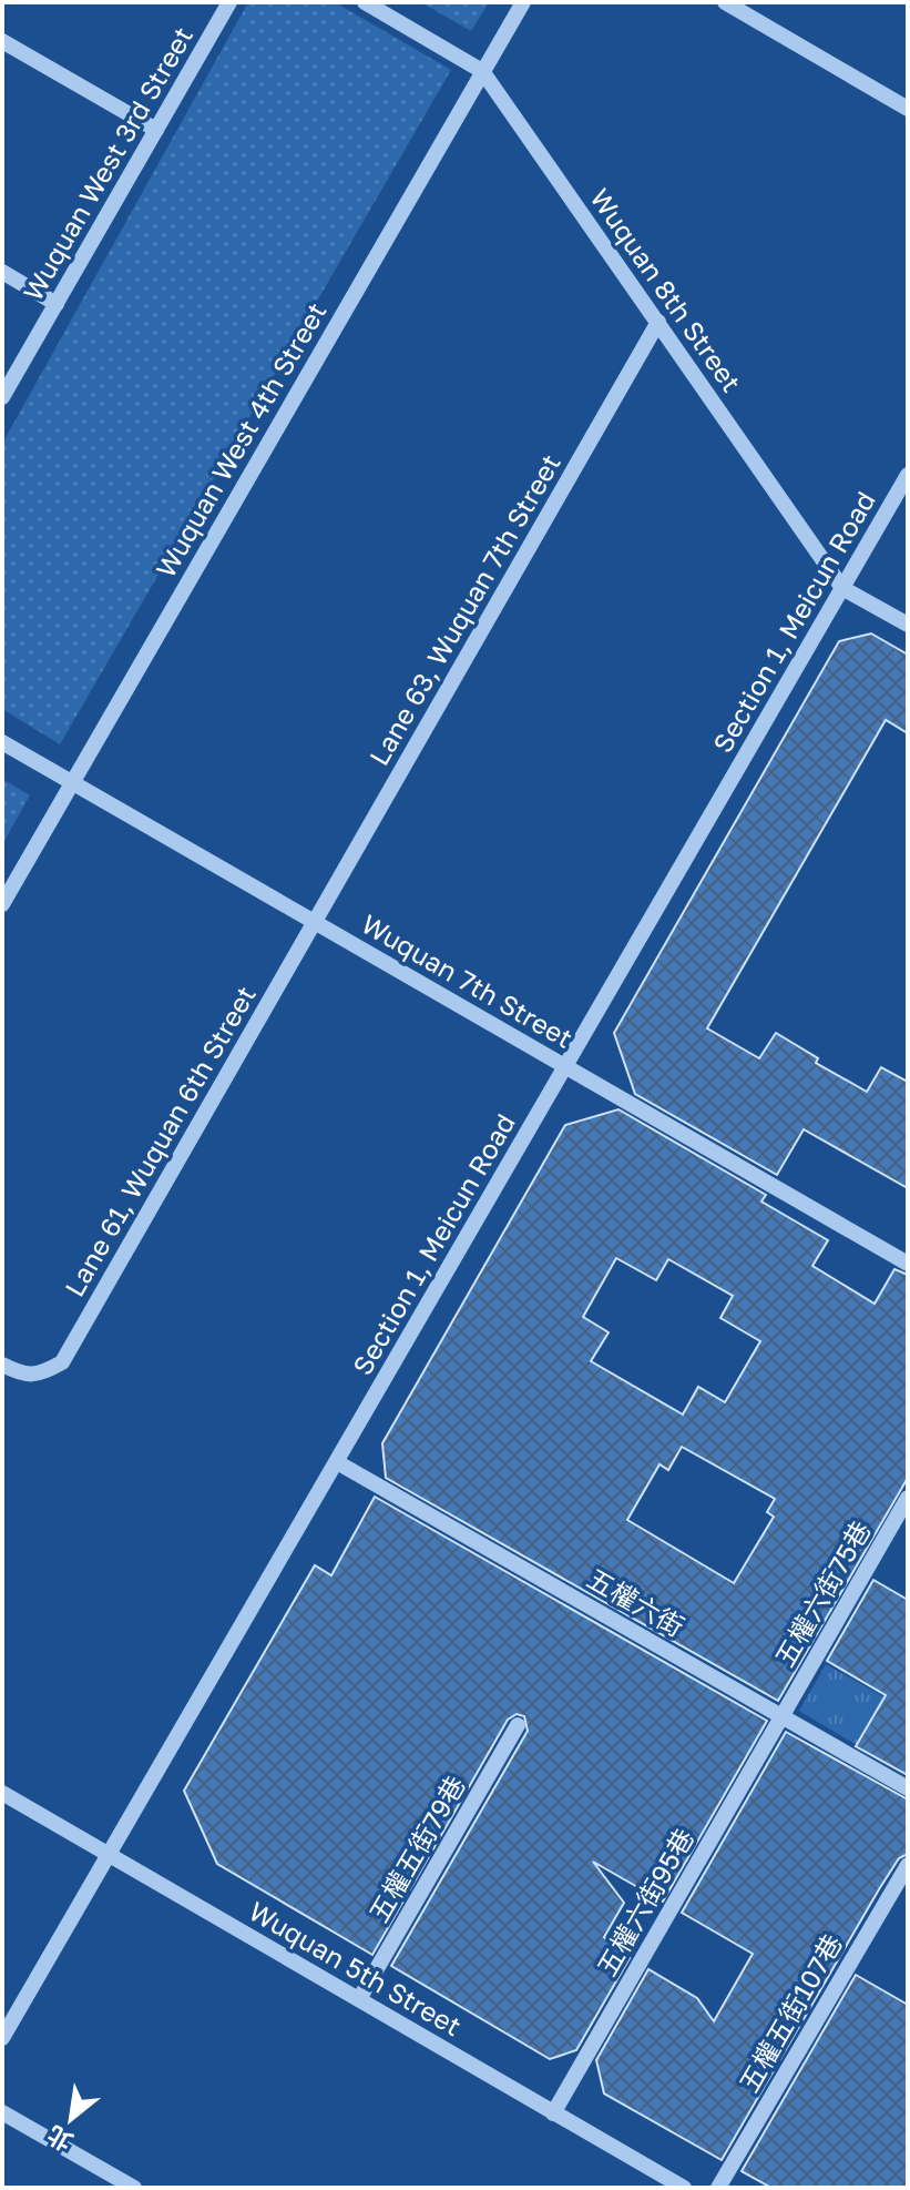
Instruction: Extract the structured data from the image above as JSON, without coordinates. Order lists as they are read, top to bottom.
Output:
{
  "streets": {
    "street": [
      "Wuquan West 3rd Street",
      "Wuquan 8th Street",
      "Wuquan West 4th Street",
      "Lane 63, Wuquan 7th Street",
      "Section 1, Meicun Road",
      "Wuquan 7th Street",
      "Lane 61, Wuquan 6th Street",
      "五權六街75巷",
      "五權六街",
      "五權五街79巷",
      "五權六街95巷",
      "Wuquan 5th Street",
      "五權五街107巷"
    ]
  },
  "crossings": [
    ["Wuquan 8th Street", "Wuquan West 4th Street"],
    ["Wuquan 8th Street", "Lane 63, Wuquan 7th Street"],
    ["Wuquan 8th Street", "Section 1, Meicun Road"],
    ["Wuquan West 4th Street", "Wuquan 7th Street"],
    ["Lane 63, Wuquan 7th Street", "Wuquan 7th Street"],
    ["Lane 63, Wuquan 7th Street", "Lane 61, Wuquan 6th Street"],
    ["Section 1, Meicun Road", "Wuquan 7th Street"],
    ["Section 1, Meicun Road", "五權六街"],
    ["Section 1, Meicun Road", "Wuquan 5th Street"],
    ["Wuquan 7th Street", "Lane 61, Wuquan 6th Street"],
    ["五權六街75巷", "五權六街"],
    ["五權六街75巷", "五權六街95巷"],
    ["五權六街", "五權六街95巷"],
    ["五權五街79巷", "Wuquan 5th Street"],
    ["五權六街95巷", "Wuquan 5th Street"]
  ],
  "north": "bottom left"
}
